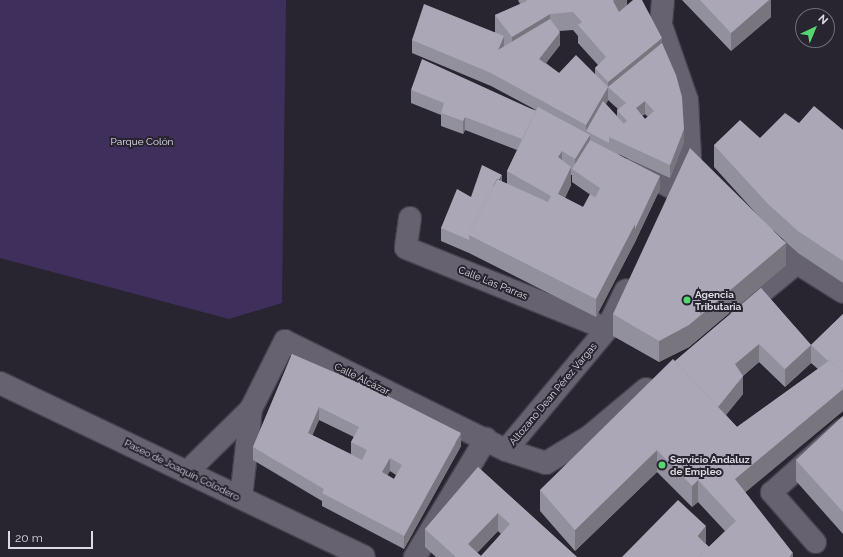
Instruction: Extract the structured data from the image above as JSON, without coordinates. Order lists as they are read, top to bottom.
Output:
{
  "streets": {
    "street": [
      "Calle Las Parras",
      "Calle Alcázar",
      "Altozano Dean Pérez Vargas",
      "Paseo de Joaquín Colodero"
    ]
  },
  "crossings": [
    ["Calle Las Parras", "Altozano Dean Pérez Vargas"],
    ["Calle Alcázar", "Altozano Dean Pérez Vargas"],
    ["Calle Alcázar", "Paseo de Joaquín Colodero"]
  ],
  "parks": ["Parque Colón"],
  "places": ["Agencia Tributaria", "Servicio Andaluz de Empleo"],
  "scale_bar": "20 m",
  "north": "top right"
}
